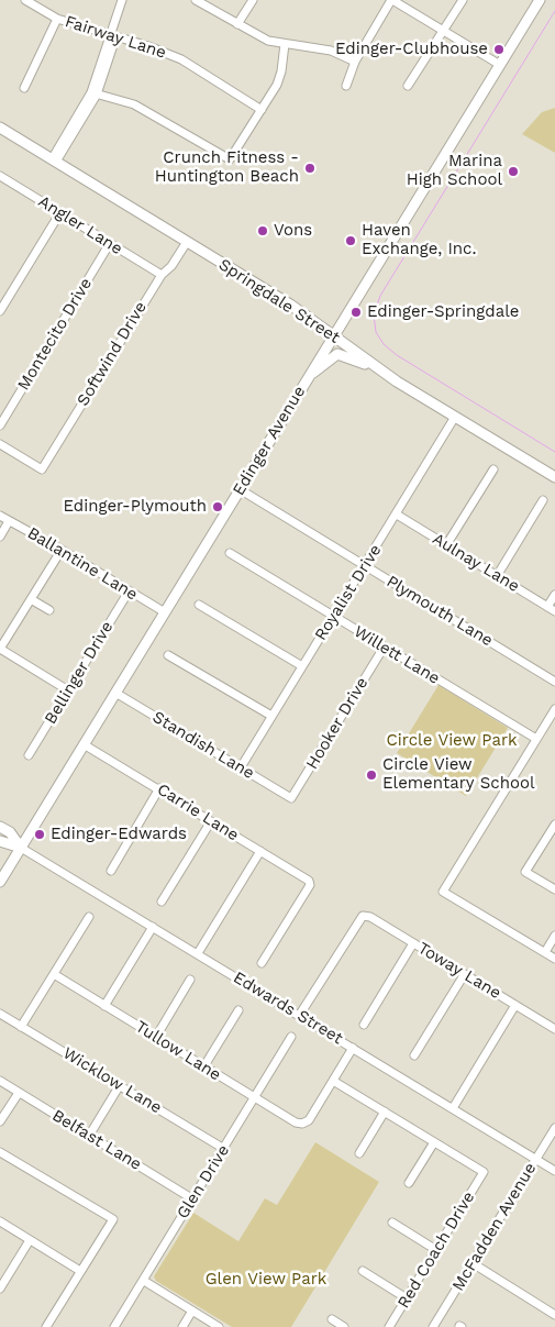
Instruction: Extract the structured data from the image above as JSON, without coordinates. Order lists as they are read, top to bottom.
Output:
{
  "streets": {
    "main road": ["Springdale Street", "Edinger Avenue", "Edwards Street"],
    "street": [
      "Fairway Lane",
      "Angler Lane",
      "Montecito Drive",
      "Softwind Drive",
      "Aulnay Lane",
      "Ballantine Lane",
      "Royalist Drive",
      "Plymouth Lane",
      "Willett Lane",
      "Bellinger Drive",
      "Hooker Drive",
      "Standish Lane",
      "Carrie Lane",
      "Toway Lane",
      "Tullow Lane",
      "Wicklow Lane",
      "Belfast Lane",
      "Glen Drive",
      "McFadden Avenue",
      "Red Coach Drive"
    ]
  },
  "crossings": [
    ["Angler Lane", "Montecito Drive"],
    ["Angler Lane", "Softwind Drive"],
    ["Springdale Street", "Softwind Drive"],
    ["Springdale Street", "Edinger Avenue"],
    ["Springdale Street", "Royalist Drive"],
    ["Edinger Avenue", "Ballantine Lane"],
    ["Edinger Avenue", "Plymouth Lane"],
    ["Edinger Avenue", "Standish Lane"],
    ["Edinger Avenue", "Carrie Lane"],
    ["Edinger Avenue", "Edwards Street"],
    ["Aulnay Lane", "Royalist Drive"],
    ["Ballantine Lane", "Bellinger Drive"],
    ["Royalist Drive", "Plymouth Lane"],
    ["Royalist Drive", "Willett Lane"],
    ["Royalist Drive", "Standish Lane"],
    ["Willett Lane", "Hooker Drive"],
    ["Hooker Drive", "Standish Lane"],
    ["Toway Lane", "Edwards Street"],
    ["Edwards Street", "McFadden Avenue"],
    ["Tullow Lane", "Glen Drive"],
    ["Wicklow Lane", "Glen Drive"],
    ["Belfast Lane", "Glen Drive"]
  ],
  "parks": ["Circle View Park", "Glen View Park"],
  "places": [
    "Edinger-Clubhouse",
    "Crunch Fitness - Huntington Beach",
    "Marina High School",
    "Vons",
    "Haven Exchange, Inc.",
    "Edinger-Springdale",
    "Edinger-Plymouth",
    "Circle View Elementary School",
    "Edinger-Edwards"
  ]
}
